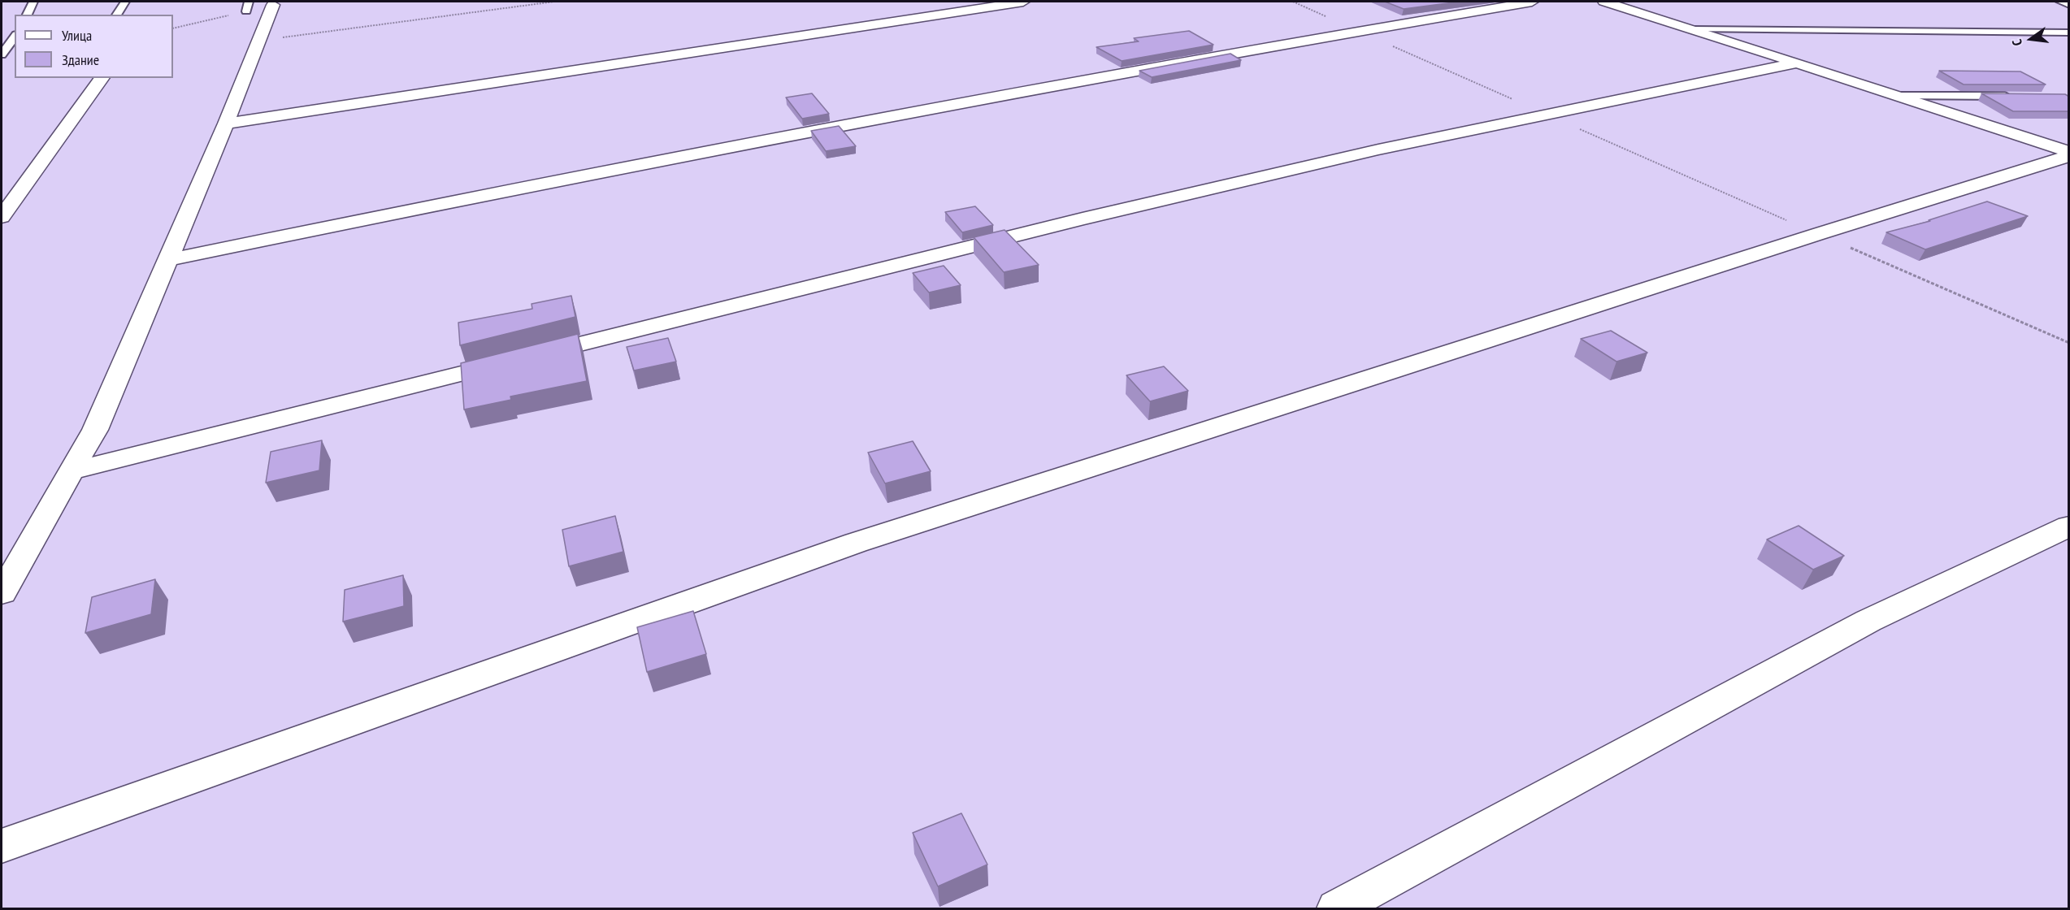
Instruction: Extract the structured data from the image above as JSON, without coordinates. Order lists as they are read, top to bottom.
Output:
{
  "legend": ["Улица", "Здание"],
  "north": "left"
}
